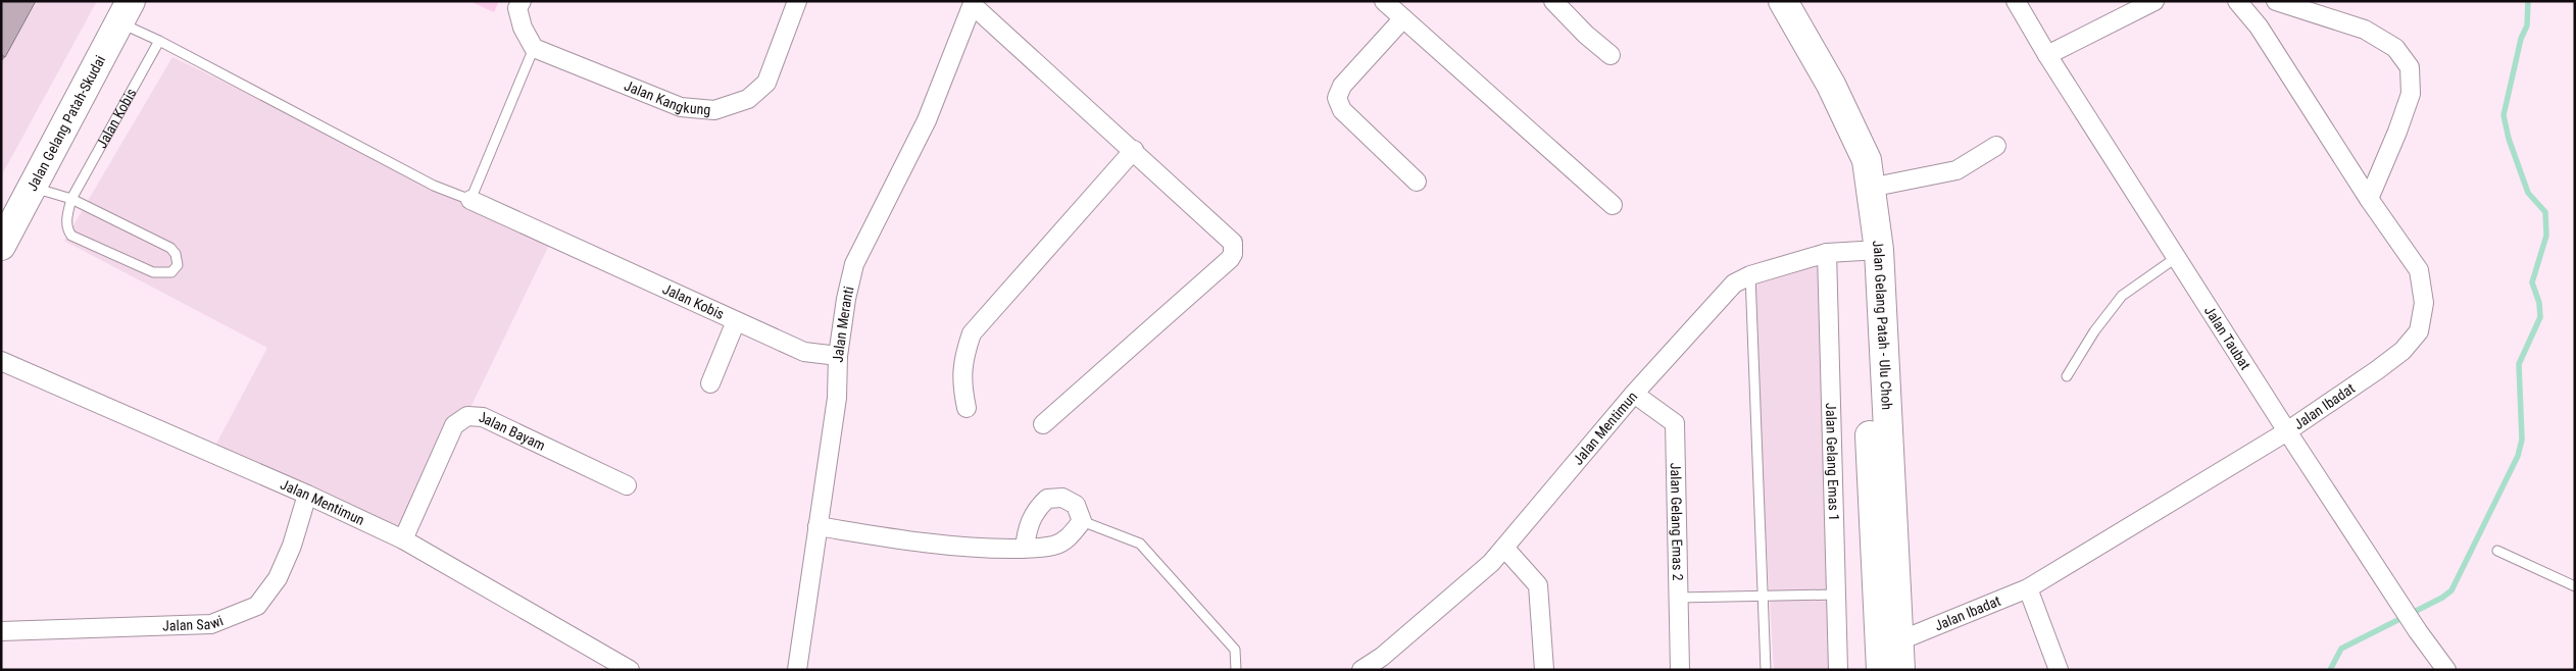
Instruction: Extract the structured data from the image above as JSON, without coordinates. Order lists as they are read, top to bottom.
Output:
{
  "streets": {
    "main road": ["Jalan Gelang Patah-Skudai", "Jalan Gelang Patah - Ulu Choh"],
    "street": [
      "Jalan Kangkung",
      "Jalan Kobis",
      "Jalan Meranti",
      "Jalan Taubat",
      "Jalan Ibadat",
      "Jalan Mentimun",
      "Jalan Bayam",
      "Jalan Gelang Emas 1",
      "Jalan Gelang Emas 2",
      "Jalan Sawi"
    ]
  },
  "crossings": [
    ["Jalan Kobis", "Jalan Meranti"],
    ["Jalan Gelang Patah - Ulu Choh", "Jalan Ibadat"],
    ["Jalan Gelang Patah - Ulu Choh", "Jalan Mentimun"],
    ["Jalan Taubat", "Jalan Ibadat"],
    ["Jalan Mentimun", "Jalan Bayam"],
    ["Jalan Mentimun", "Jalan Gelang Emas 1"],
    ["Jalan Mentimun", "Jalan Gelang Emas 2"],
    ["Jalan Mentimun", "Jalan Sawi"]
  ]
}
